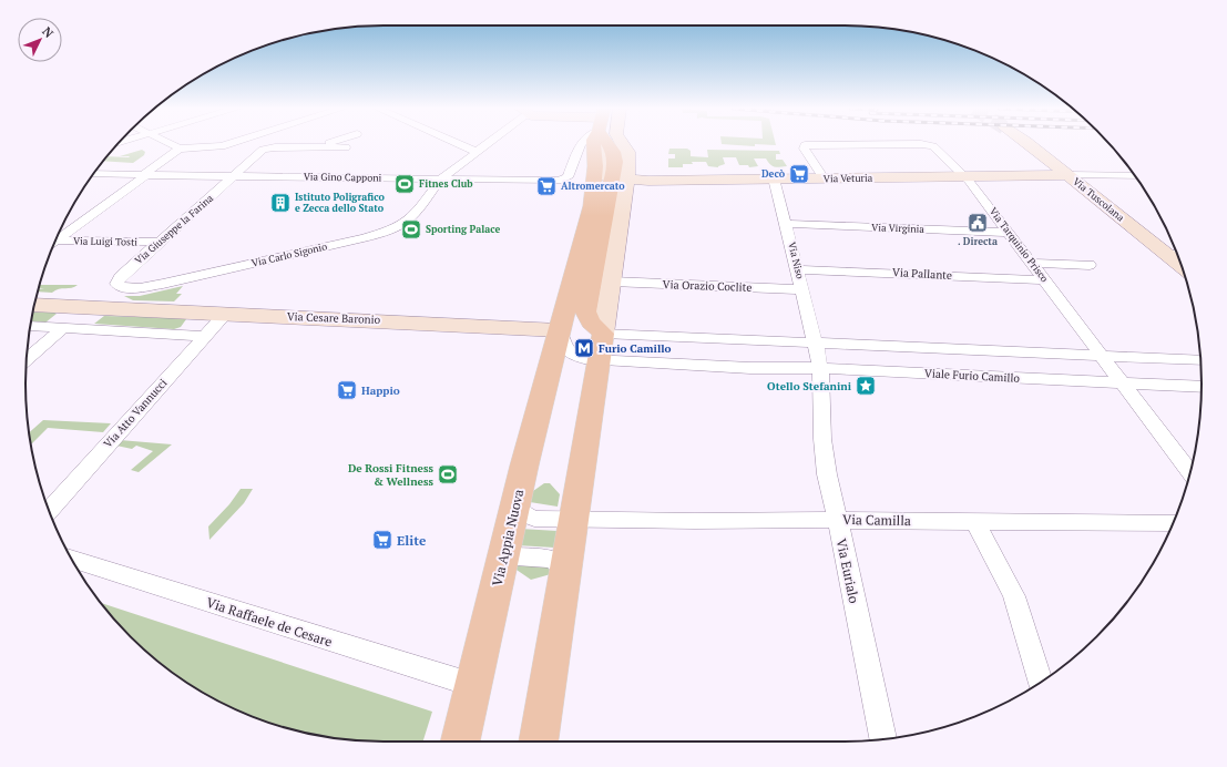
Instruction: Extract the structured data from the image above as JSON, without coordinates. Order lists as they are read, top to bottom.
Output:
{
  "streets": {
    "main road": ["Via Appia Nuova"],
    "street": [
      "Via Gino Capponi",
      "Via Veturia",
      "Via Tuscolana",
      "Via Virginia",
      "Via Giuseppe la Farina",
      "Via Luigi Tosti",
      "Via Tarquinio Prisco",
      "Via Carlo Sigonio",
      "Via Niso",
      "Via Pallante",
      "Via Orazio Coclite",
      "Via Cesare Baronio",
      "Viale Furio Camillo",
      "Via Atto Vannucci",
      "Via Camilla",
      "Via Eurialo",
      "Via Raffaele de Cesare"
    ]
  },
  "crossings": [
    ["Via Gino Capponi", "Via Giuseppe la Farina"],
    ["Via Gino Capponi", "Via Carlo Sigonio"],
    ["Via Veturia", "Via Tuscolana"],
    ["Via Veturia", "Via Tarquinio Prisco"],
    ["Via Veturia", "Via Niso"],
    ["Via Veturia", "Via Appia Nuova"],
    ["Via Virginia", "Via Tarquinio Prisco"],
    ["Via Virginia", "Via Niso"],
    ["Via Giuseppe la Farina", "Via Luigi Tosti"],
    ["Via Giuseppe la Farina", "Via Carlo Sigonio"],
    ["Via Tarquinio Prisco", "Via Pallante"],
    ["Via Niso", "Via Pallante"],
    ["Via Niso", "Via Orazio Coclite"],
    ["Via Cesare Baronio", "Via Atto Vannucci"],
    ["Via Cesare Baronio", "Via Appia Nuova"],
    ["Viale Furio Camillo", "Via Eurialo"],
    ["Via Camilla", "Via Appia Nuova"],
    ["Via Camilla", "Via Eurialo"],
    ["Via Appia Nuova", "Via Raffaele de Cesare"]
  ],
  "places": {
    "supermarket": [
      "Decò",
      "Altromercato",
      "Happio",
      "Elite"
    ],
    "sports": ["Fitnes Club", "Sporting Palace", "De Rossi Fitness & Wellness"],
    "building": ["Istituto Poligrafico e Zecca dello Stato"],
    "public building": [". Directa"],
    "metro station": ["Furio Camillo"],
    "place": ["Otello Stefanini"]
  },
  "north": "top right"
}
